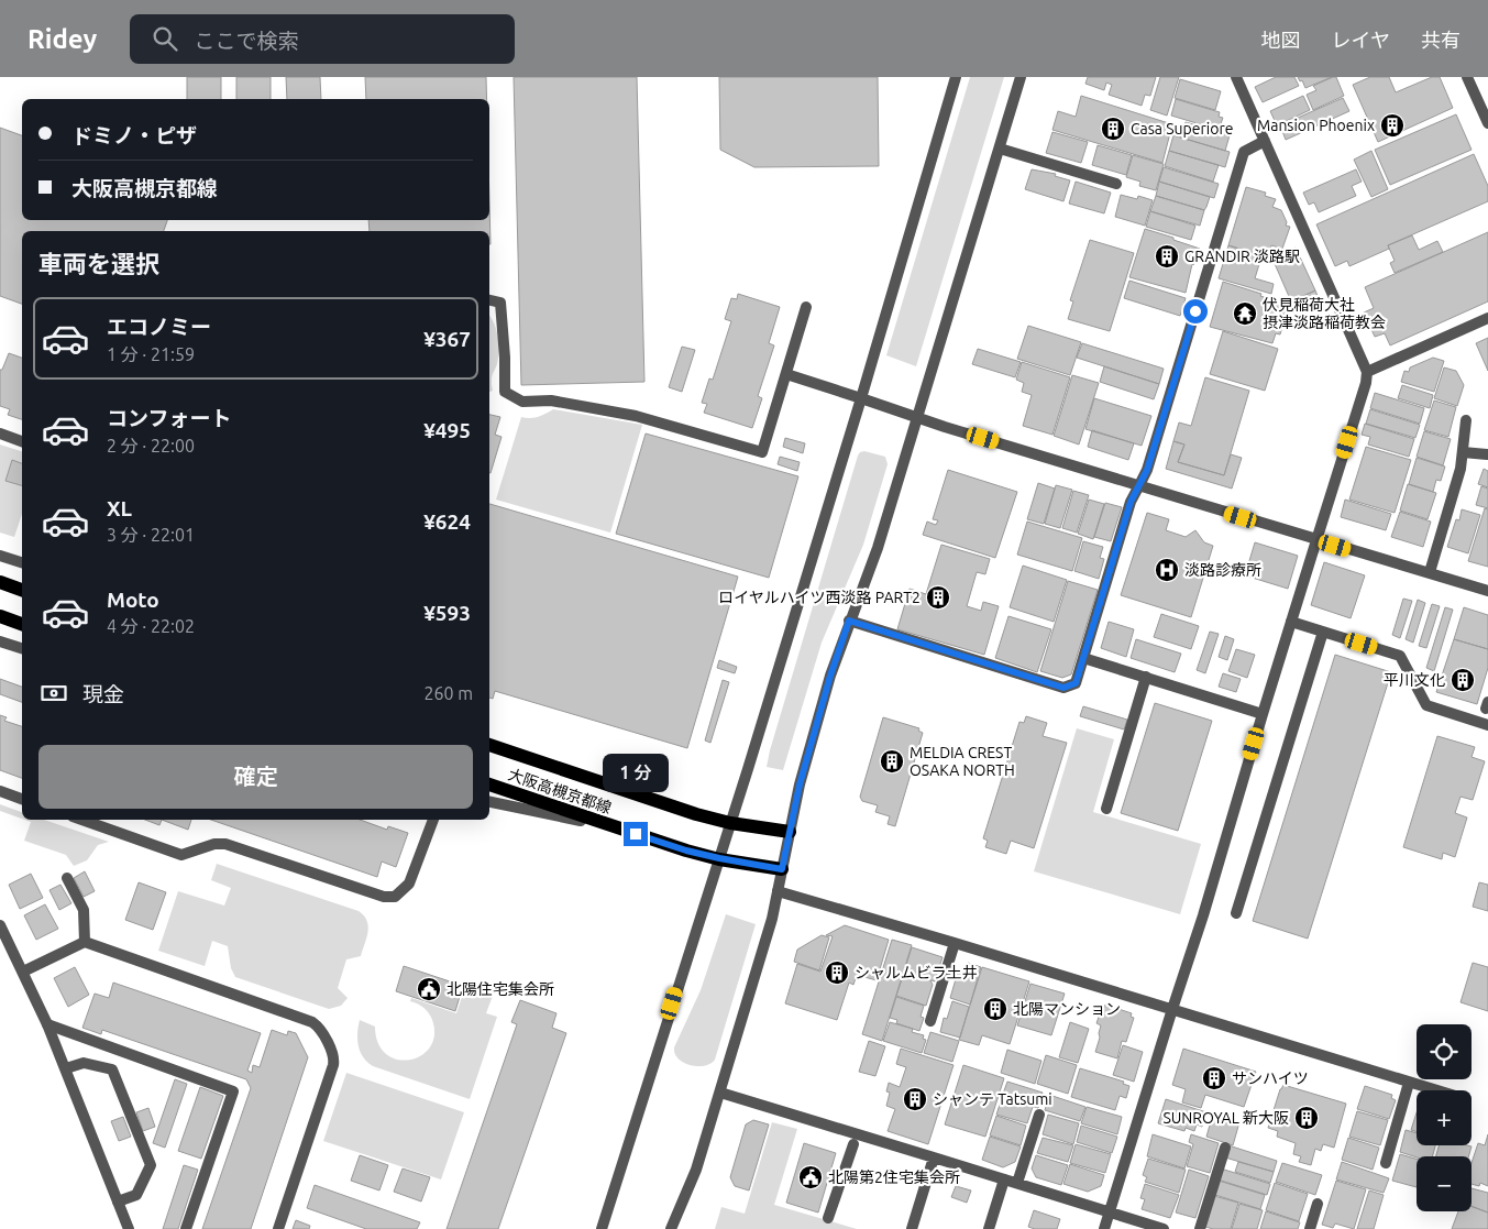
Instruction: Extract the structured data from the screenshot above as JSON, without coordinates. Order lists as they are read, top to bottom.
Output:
{
  "streets": {
    "main road": ["大阪高槻京都線"]
  },
  "places": {
    "building": [
      "Mansion Phoenix",
      "Casa Superiore",
      "GRANDIR 淡路駅",
      "ロイヤルハイツ西淡路 PART2",
      "平川文化",
      "MELDIA CREST OSAKA NORTH",
      "シャルムビラ土井",
      "北陽マンション",
      "サンハイツ",
      "シャンテ Tatsumi",
      "SUNROYAL 新大阪"
    ],
    "temple": ["伏見稲荷大社 摂津淡路稲荷教会"],
    "hospital": ["淡路診療所"],
    "public building": ["北陽住宅集会所", "北陽第2住宅集会所"]
  },
  "page": {
    "header": "Ridey",
    "search": "ここで検索",
    "nav": ["地図", "レイヤ", "共有"],
    "banner": ["ドミノ・ピザ", "大阪高槻京都線"],
    "heading": "車両を選択",
    "list": [
      {
        "name": "エコノミー",
        "note": "1 分 · 21:59",
        "value": "¥367"
      },
      {
        "name": "コンフォート",
        "note": "2 分 · 22:00",
        "value": "¥495"
      },
      {
        "name": "XL",
        "note": "3 分 · 22:01",
        "value": "¥624"
      },
      {
        "name": "Moto",
        "note": "4 分 · 22:02",
        "value": "¥593"
      }
    ],
    "pay": ["現金", "260 m"],
    "buttons": "確定",
    "bubble": "1 分",
    "map_buttons": ["+", "−"]
  }
}
